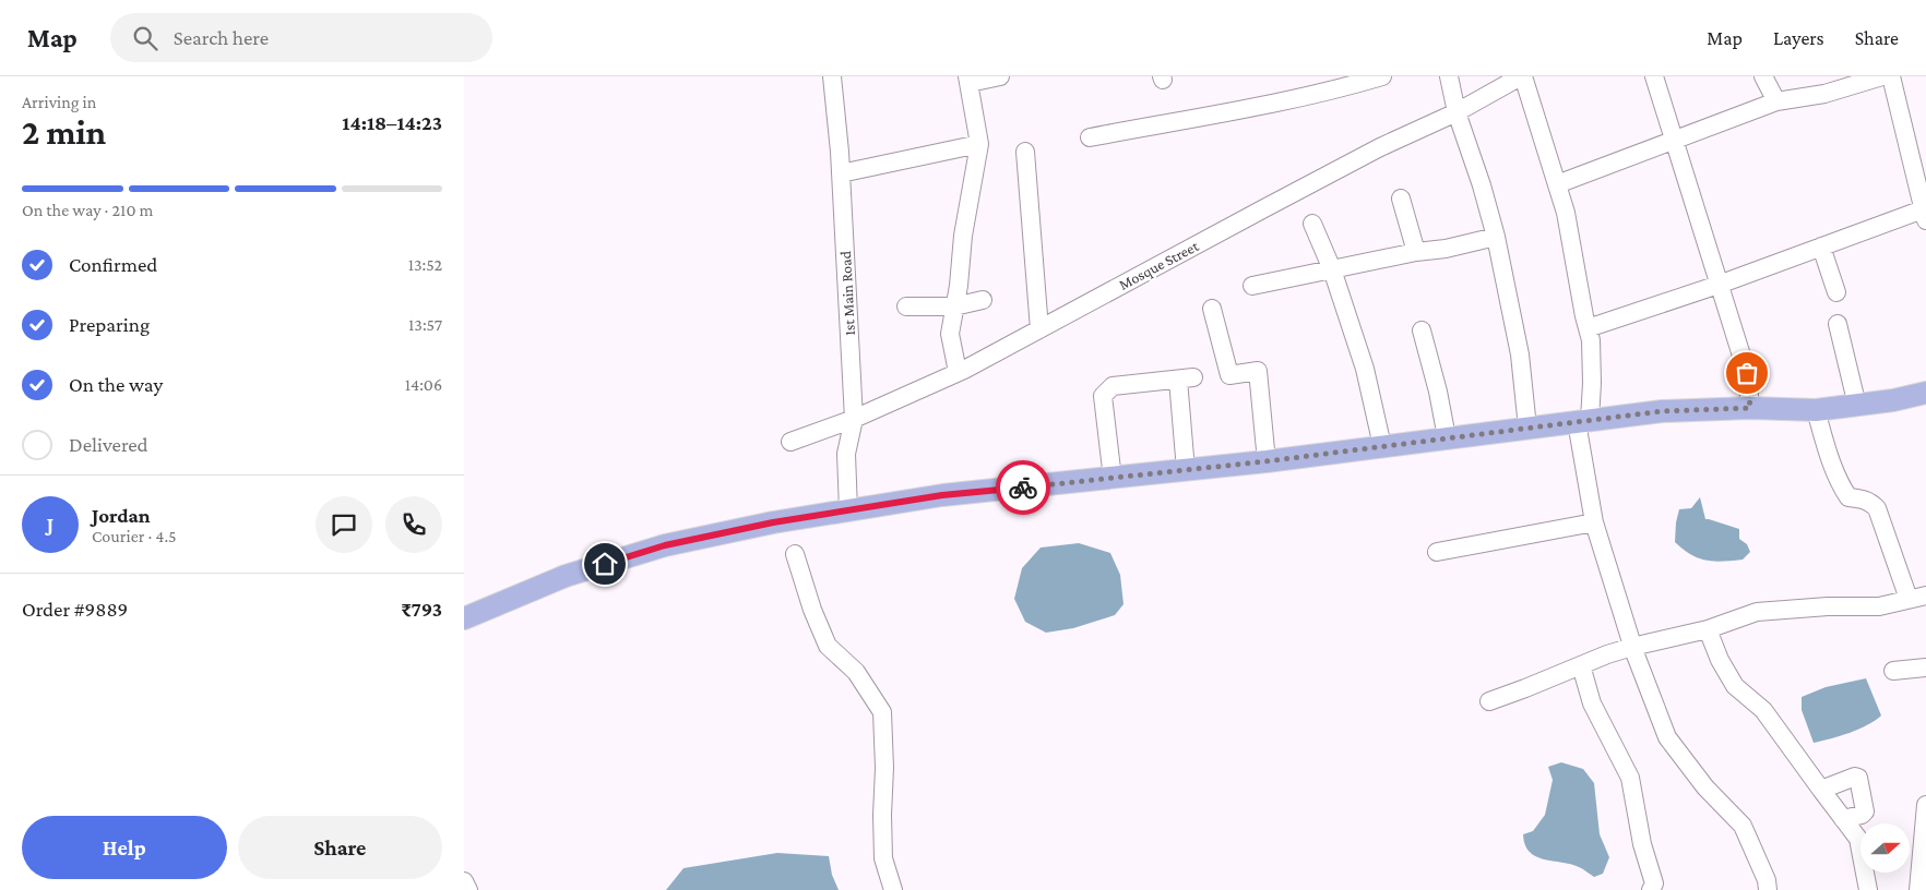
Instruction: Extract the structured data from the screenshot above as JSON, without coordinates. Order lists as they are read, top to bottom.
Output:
{
  "streets": {
    "street": ["Mosque Street", "1st Main Road"]
  },
  "crossings": [
    ["Mosque Street", "1st Main Road"]
  ],
  "north": "right",
  "page": {
    "header": "Map",
    "search": "Search here",
    "nav": ["Map", "Layers", "Share"],
    "heading": ["2 min", "Arriving in", "14:18–14:23"],
    "panel": [
      "Jordan",
      "Courier · 4.5",
      "Order #9889",
      "₹793"
    ],
    "bar": "On the way · 210 m",
    "list": [
      ["Confirmed", "13:52"],
      ["Preparing", "13:57"],
      ["On the way", "14:06"],
      "Delivered"
    ],
    "round": "J",
    "buttons": ["Help", "Share"]
  }
}
